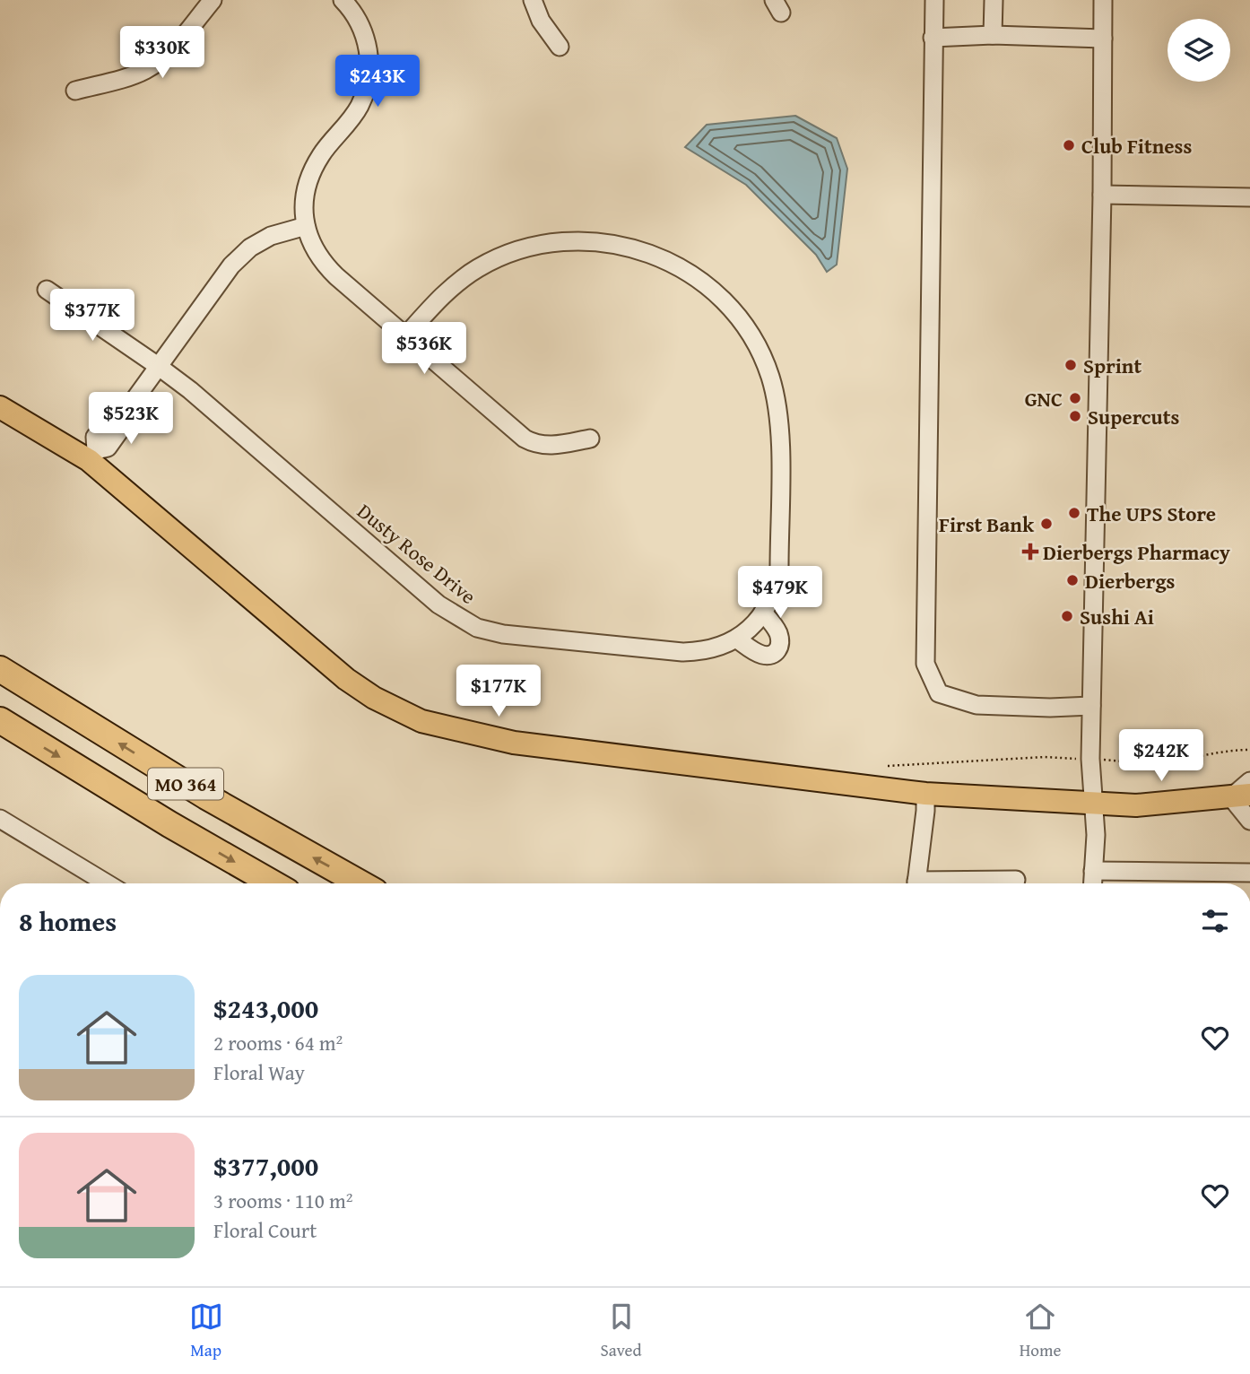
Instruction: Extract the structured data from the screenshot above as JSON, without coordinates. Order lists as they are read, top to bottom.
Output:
{
  "streets": {
    "highway": ["MO 364"],
    "street": ["Dusty Rose Drive"]
  },
  "places": {
    "other": [
      "Club Fitness",
      "Sprint",
      "GNC",
      "Supercuts",
      "The UPS Store",
      "First Bank",
      "Dierbergs",
      "Sushi Ai"
    ],
    "health": ["Dierbergs Pharmacy"]
  },
  "page": {
    "price": [
      "$330K",
      "$243K",
      "$377K",
      "$536K",
      "$523K",
      "$479K",
      "$177K",
      "$242K"
    ],
    "heading": "8 homes",
    "list": [
      {
        "name": "$243,000",
        "note": "2 rooms · 64 m² · Floral Way"
      },
      {
        "name": "$377,000",
        "note": "3 rooms · 110 m² · Floral Court"
      }
    ],
    "tabs": ["Map", "Saved", "Home"]
  }
}
